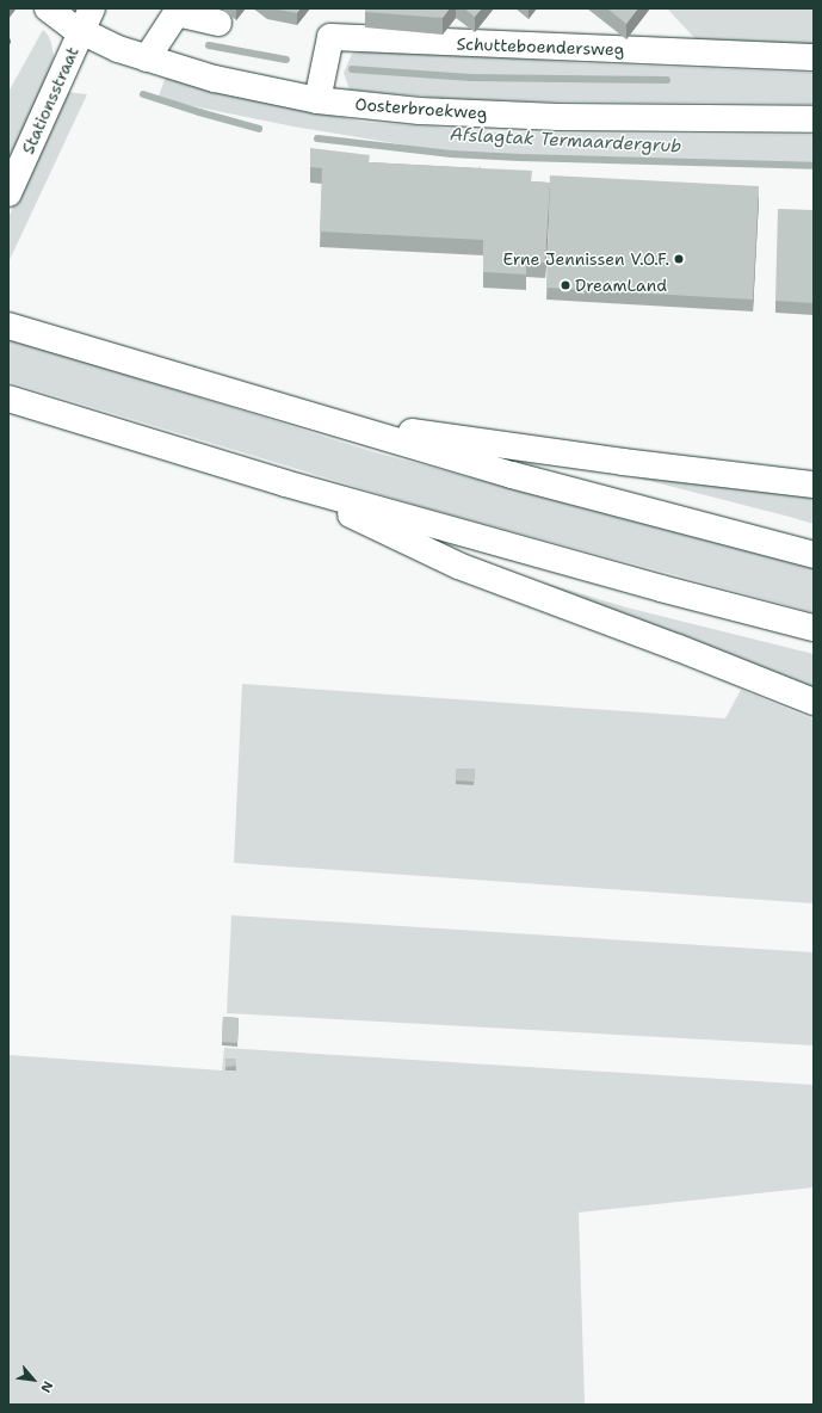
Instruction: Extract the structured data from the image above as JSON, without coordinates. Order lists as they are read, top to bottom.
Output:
{
  "streets": {
    "main road": ["Schutteboendersweg", "Stationsstraat", "Oosterbroekweg"]
  },
  "crossings": [
    ["Schutteboendersweg", "Oosterbroekweg"],
    ["Stationsstraat", "Oosterbroekweg"]
  ],
  "water": ["Afslagtak Termaardergrub"],
  "places": ["Erne Jennissen V.O.F.", "DreamLand"],
  "north": "bottom right"
}
